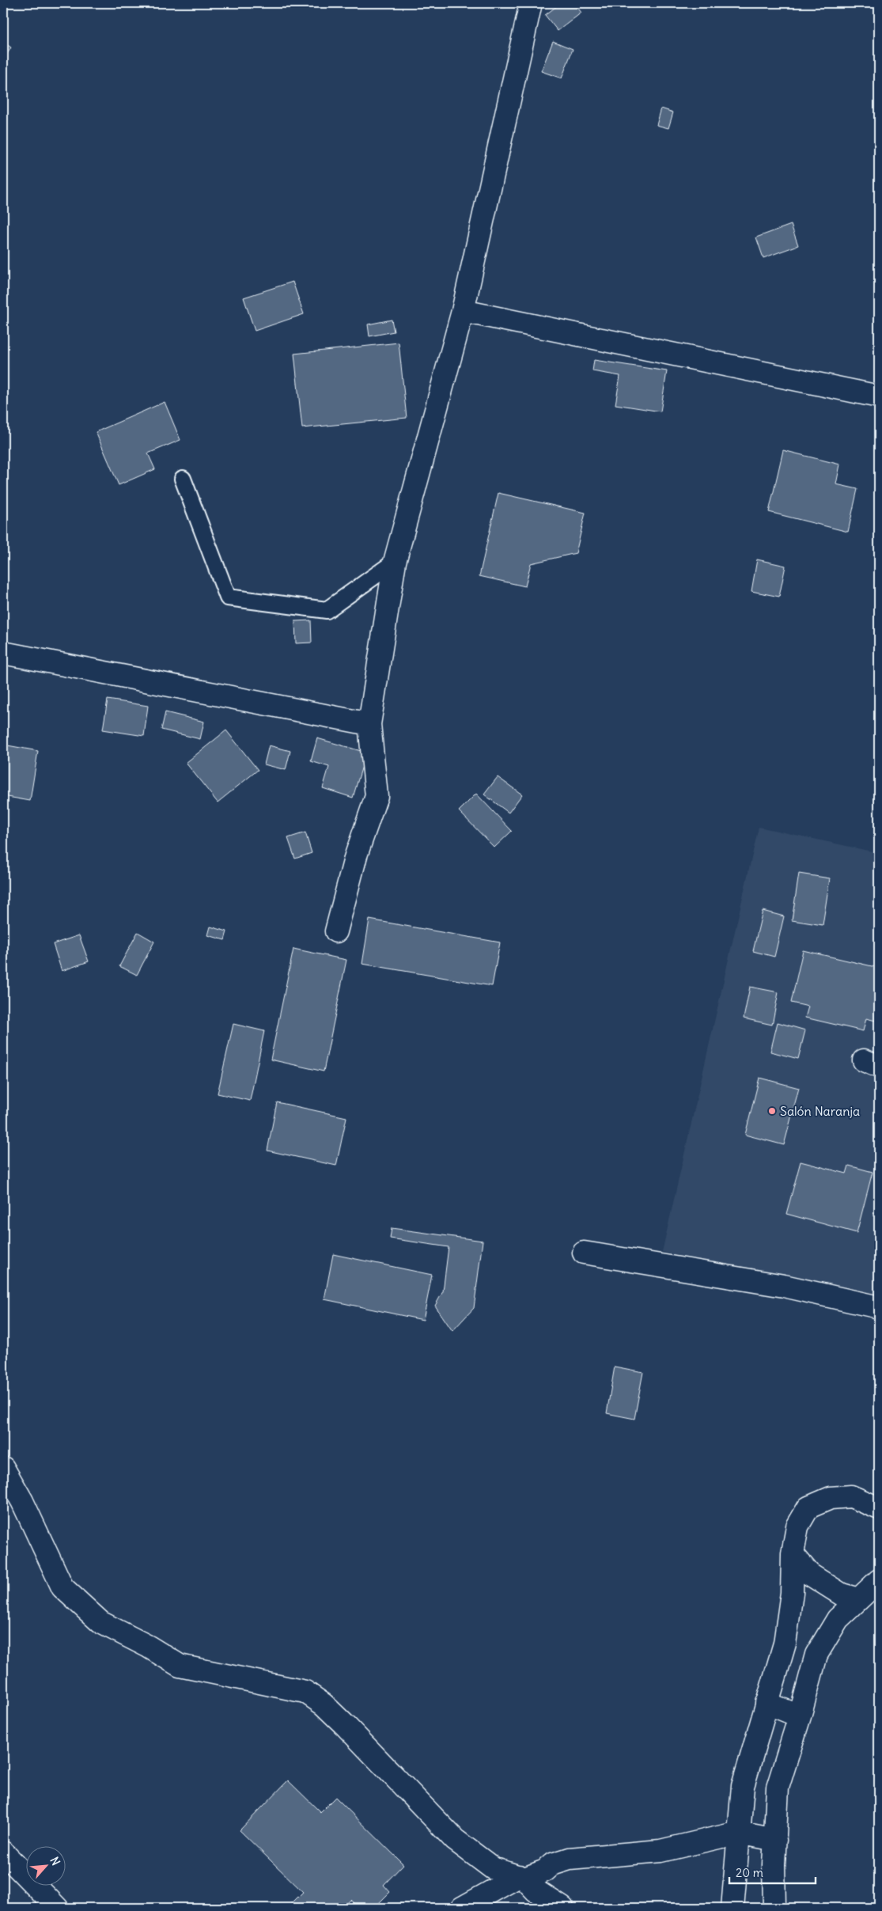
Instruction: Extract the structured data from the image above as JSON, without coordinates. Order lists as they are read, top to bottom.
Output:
{
  "places": ["Salón Naranja"],
  "scale_bar": "20 m",
  "north": "top right"
}
